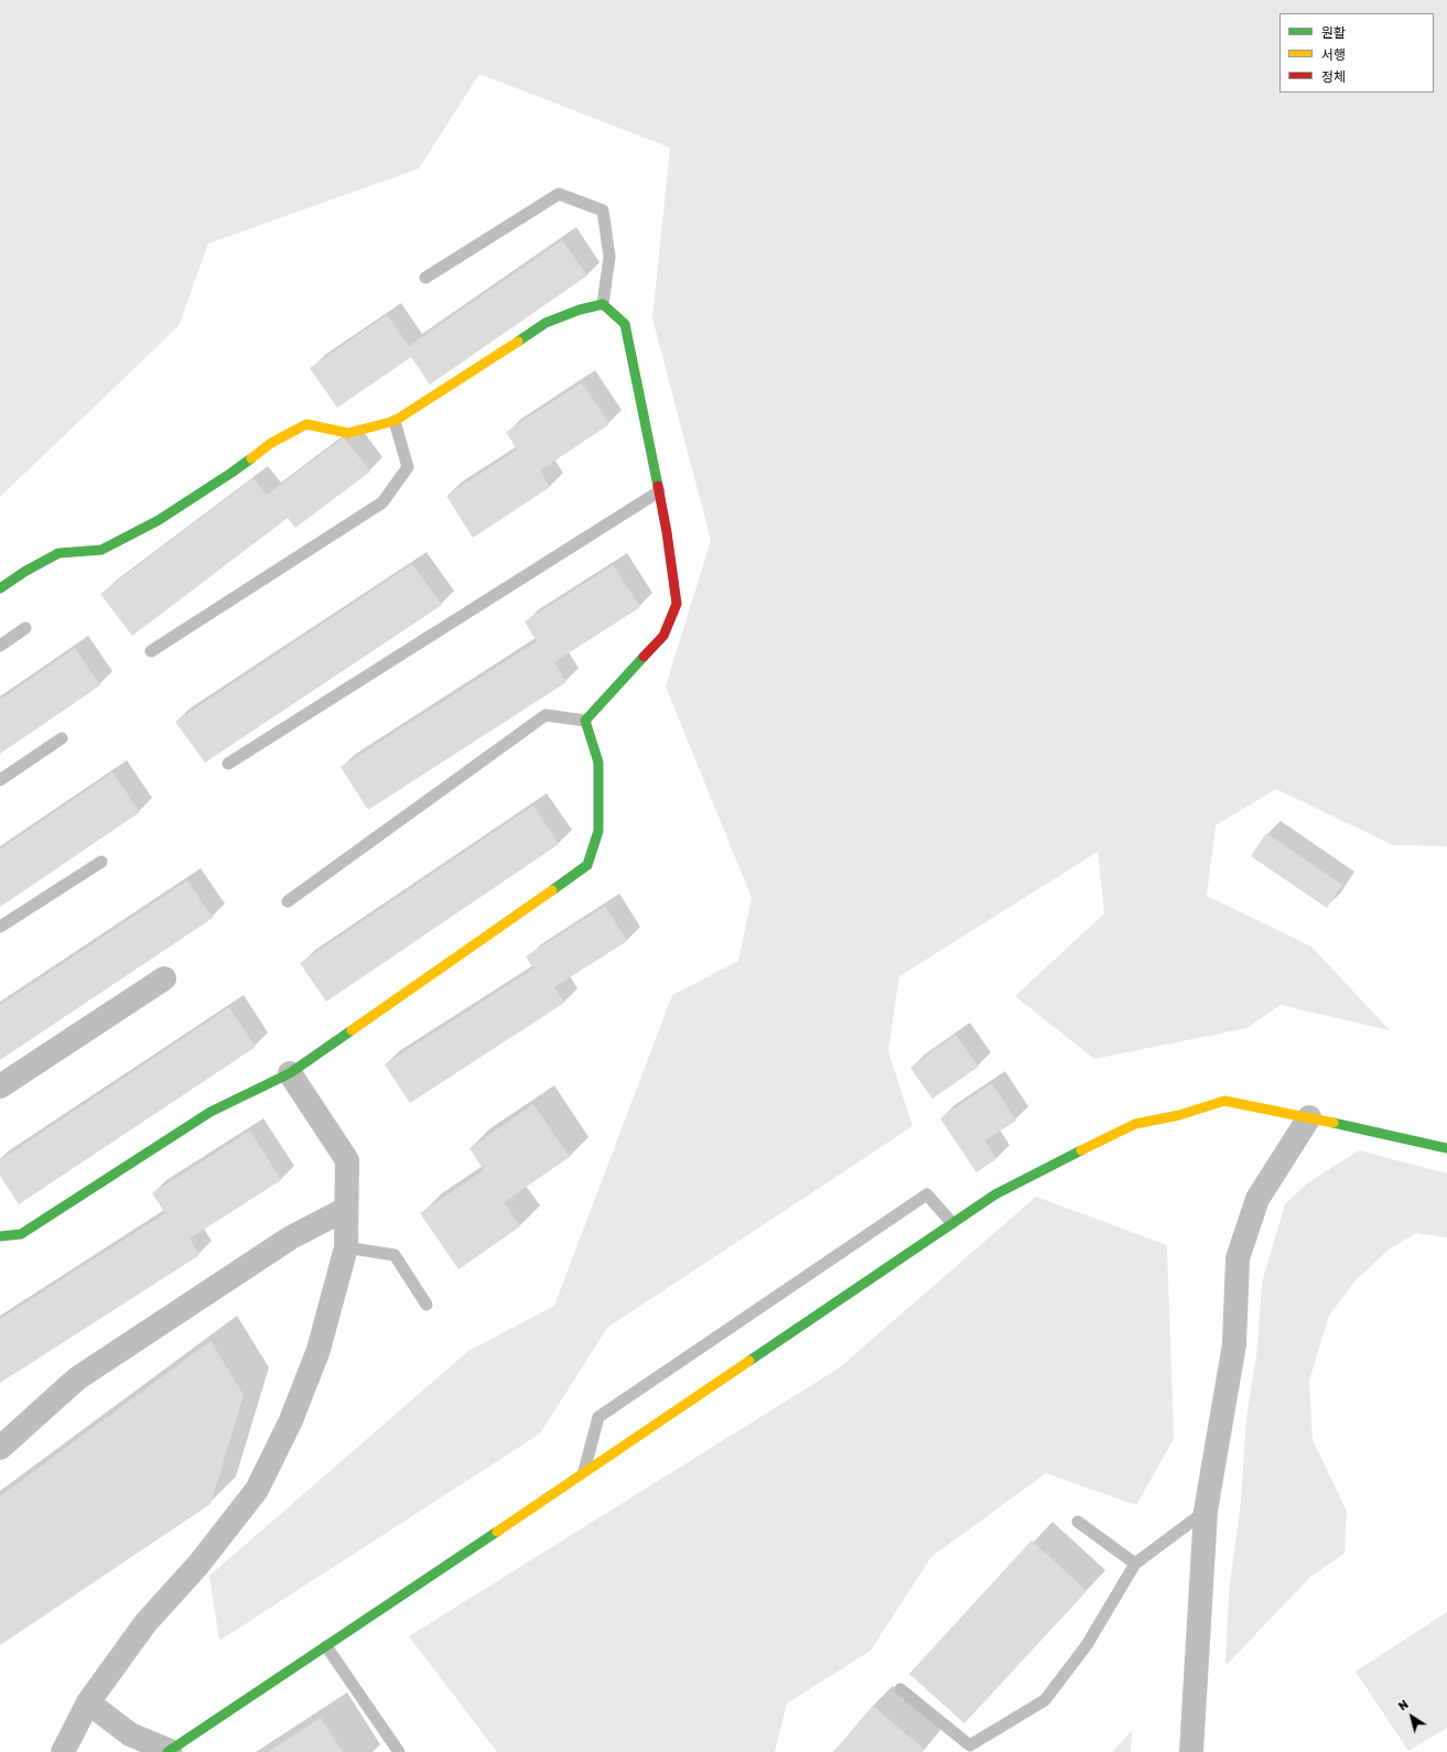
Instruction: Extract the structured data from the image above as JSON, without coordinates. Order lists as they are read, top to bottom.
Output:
{
  "legend": ["원활", "서행", "정체"],
  "north": "top left"
}
